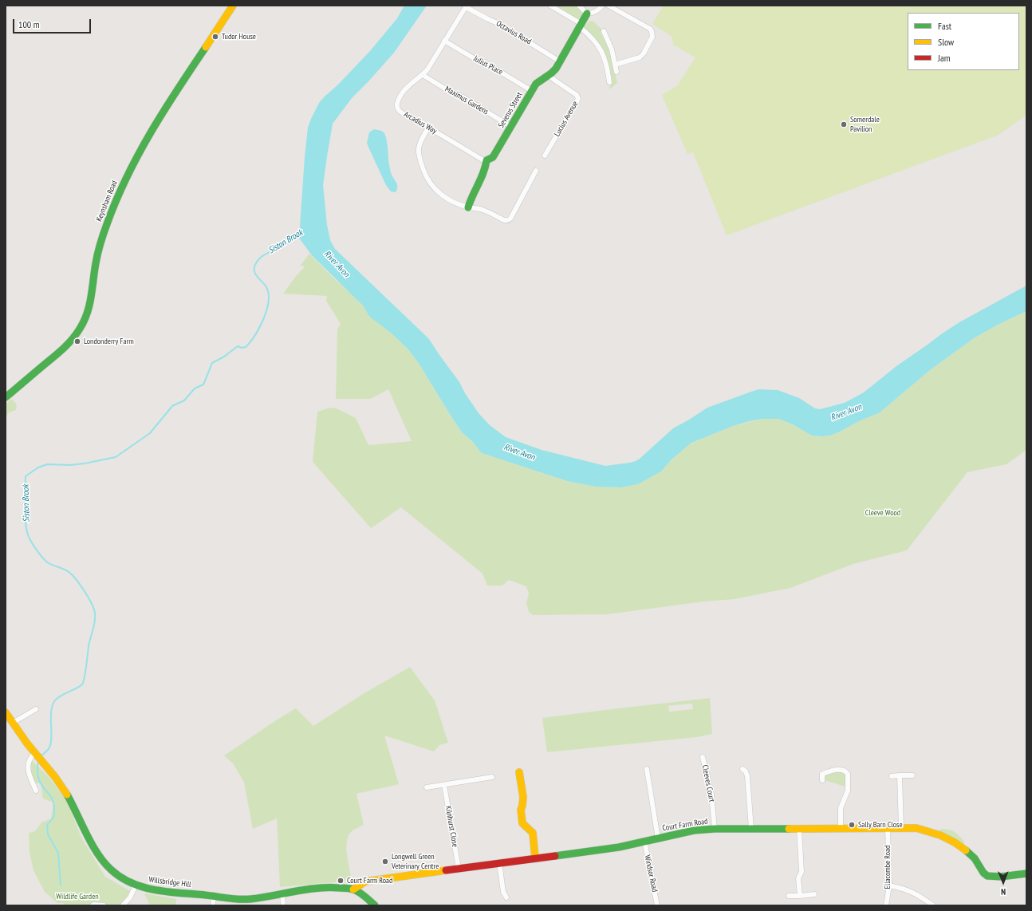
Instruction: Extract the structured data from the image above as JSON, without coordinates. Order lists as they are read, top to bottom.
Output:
{
  "streets": {
    "street": [
      "Octavius Road",
      "Julius Place",
      "Maximus Gardens",
      "Severus Street",
      "Lucius Avenue",
      "Arcadius Way",
      "Keynsham Road",
      "Cleeves Court",
      "Court Farm Road",
      "Kilnhurst Close",
      "Ellacombe Road",
      "Windsor Road",
      "Willsbridge Hill"
    ]
  },
  "crossings": [
    ["Octavius Road", "Severus Street"],
    ["Octavius Road", "Arcadius Way"],
    ["Julius Place", "Severus Street"],
    ["Julius Place", "Arcadius Way"],
    ["Maximus Gardens", "Severus Street"],
    ["Maximus Gardens", "Arcadius Way"],
    ["Severus Street", "Lucius Avenue"],
    ["Severus Street", "Arcadius Way"],
    ["Cleeves Court", "Court Farm Road"],
    ["Court Farm Road", "Kilnhurst Close"],
    ["Court Farm Road", "Ellacombe Road"],
    ["Court Farm Road", "Windsor Road"],
    ["Court Farm Road", "Willsbridge Hill"]
  ],
  "water": ["Siston Brook", "River Avon"],
  "parks": ["Cleeve Wood", "Wildlife Garden"],
  "places": [
    "Tudor House",
    "Somerdale Pavilion",
    "Londonderry Farm",
    "Sally Barn Close",
    "Longwell Green Veterinary Centre",
    "Court Farm Road"
  ],
  "legend": ["Fast", "Slow", "Jam"],
  "scale_bar": "100 m",
  "north": "bottom"
}
